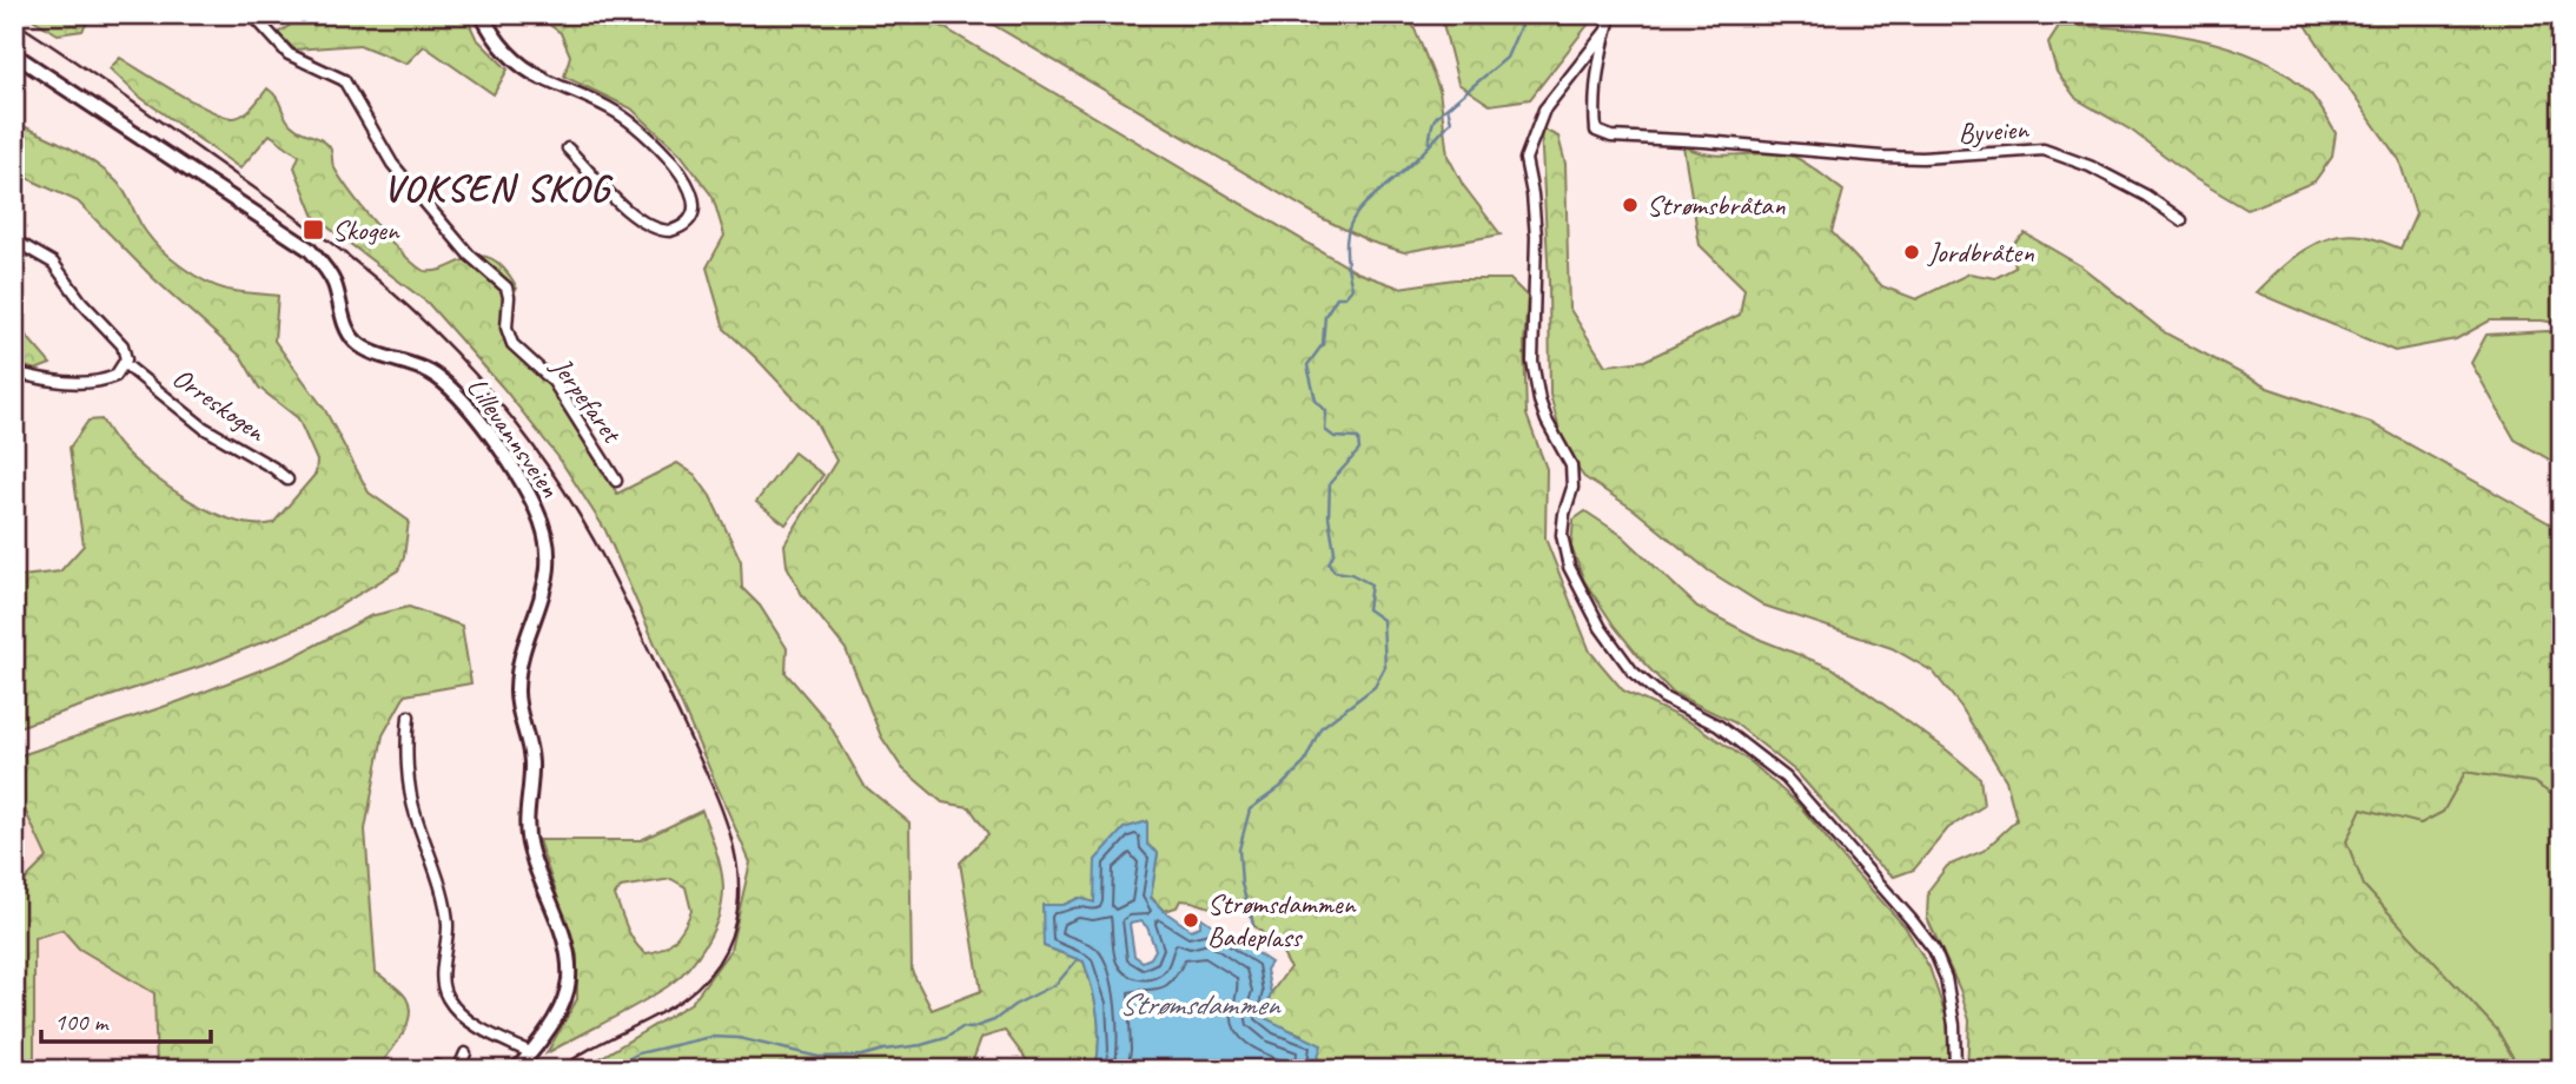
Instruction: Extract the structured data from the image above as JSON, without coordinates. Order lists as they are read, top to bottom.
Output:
{
  "streets": {
    "street": [
      "Byveien",
      "Jerpefaret",
      "Orreskogen",
      "Lillevannsveien"
    ]
  },
  "districts": ["VOKSEN SKOG"],
  "water": ["Strømsdammen"],
  "places": {
    "other": ["Strømsbråtan", "Jordbråten", "Strømsdammen Badeplass"],
    "transit": ["Skogen"]
  },
  "scale_bar": "100 m"
}
